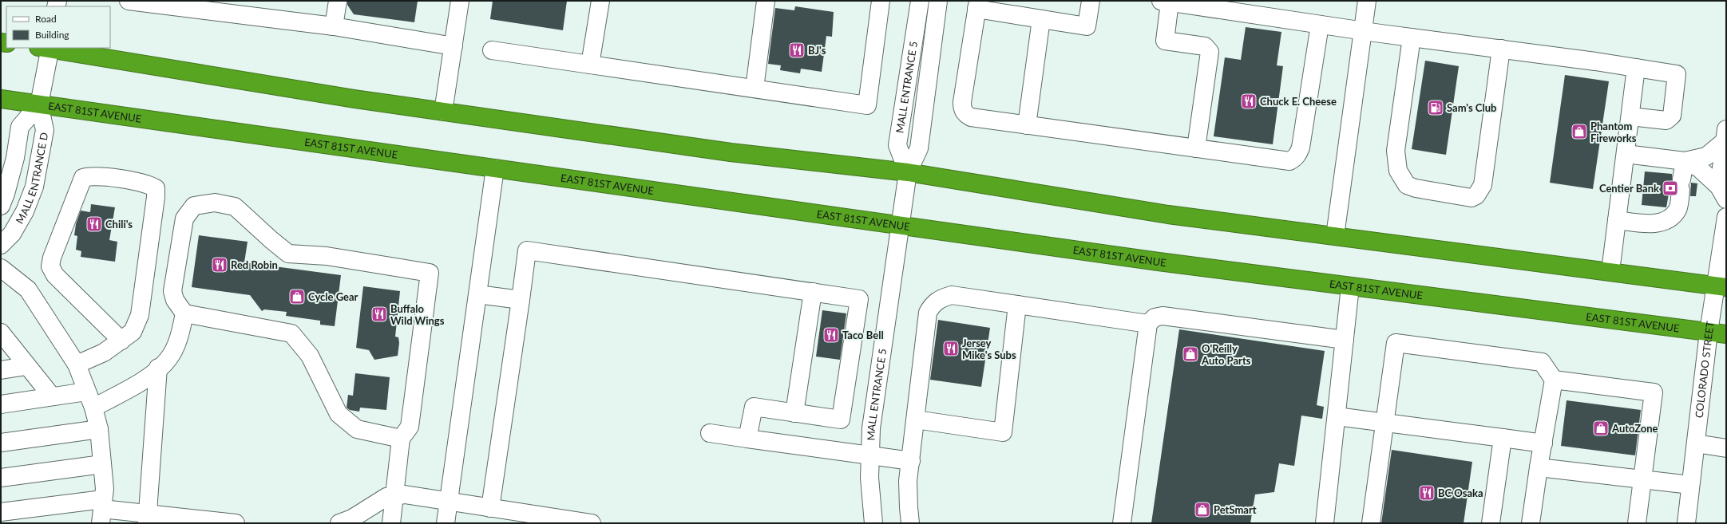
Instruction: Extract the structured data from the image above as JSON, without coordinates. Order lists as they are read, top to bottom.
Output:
{
  "streets": {
    "highway": ["EAST 81ST AVENUE"],
    "street": ["MALL ENTRANCE 5", "MALL ENTRANCE D", "COLORADO STREET"]
  },
  "crossings": [
    ["MALL ENTRANCE 5", "EAST 81ST AVENUE"],
    ["EAST 81ST AVENUE", "MALL ENTRANCE D"],
    ["EAST 81ST AVENUE", "COLORADO STREET"]
  ],
  "places": {
    "restaurant": [
      "BJ's",
      "Chuck E. Cheese",
      "Chili's",
      "Red Robin",
      "Buffalo Wild Wings",
      "Taco Bell",
      "Jersey Mike's Subs",
      "BC Osaka"
    ],
    "fuel station": ["Sam's Club"],
    "shop": [
      "Phantom Fireworks",
      "Cycle Gear",
      "O'Reilly Auto Parts",
      "AutoZone",
      "PetSmart"
    ],
    "bank": ["Centier Bank"]
  },
  "legend": ["Road", "Building"]
}
